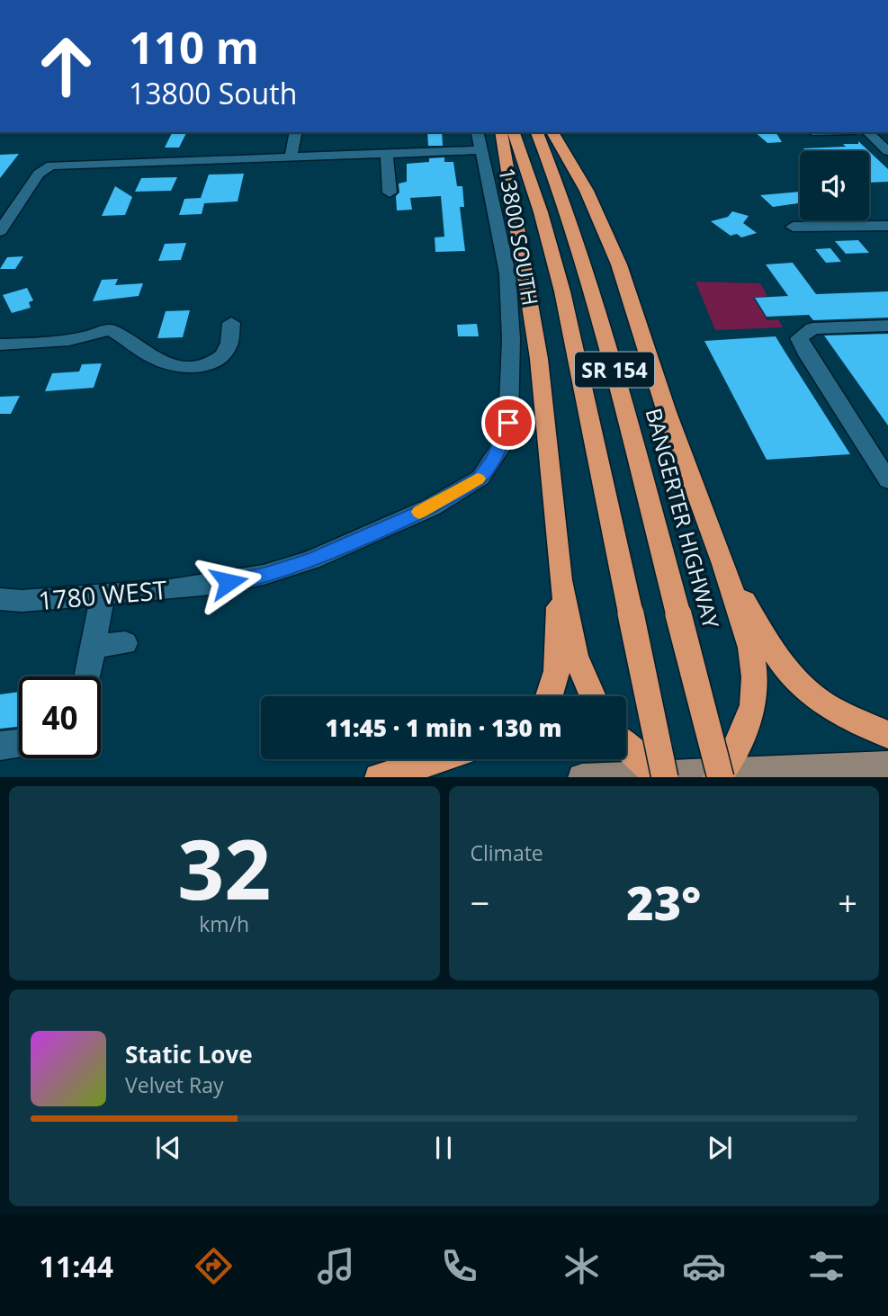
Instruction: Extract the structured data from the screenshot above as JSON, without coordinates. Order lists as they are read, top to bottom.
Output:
{
  "streets": {
    "highway": ["SR 154", "BANGERTER HIGHWAY"],
    "street": ["13800 SOUTH", "1780 WEST"]
  },
  "crossings": [
    ["13800 SOUTH", "1780 WEST"]
  ],
  "page": {
    "turn": ["110 m", "13800 South"],
    "limit": "40",
    "trip": "11:45 · 1 min · 130 m",
    "tile": [
      ["32", "km/h"],
      "Climate"
    ],
    "heat": ["−", "23°", "+"],
    "song": ["Static Love", "Velvet Ray"],
    "tabs": "11:44"
  }
}
